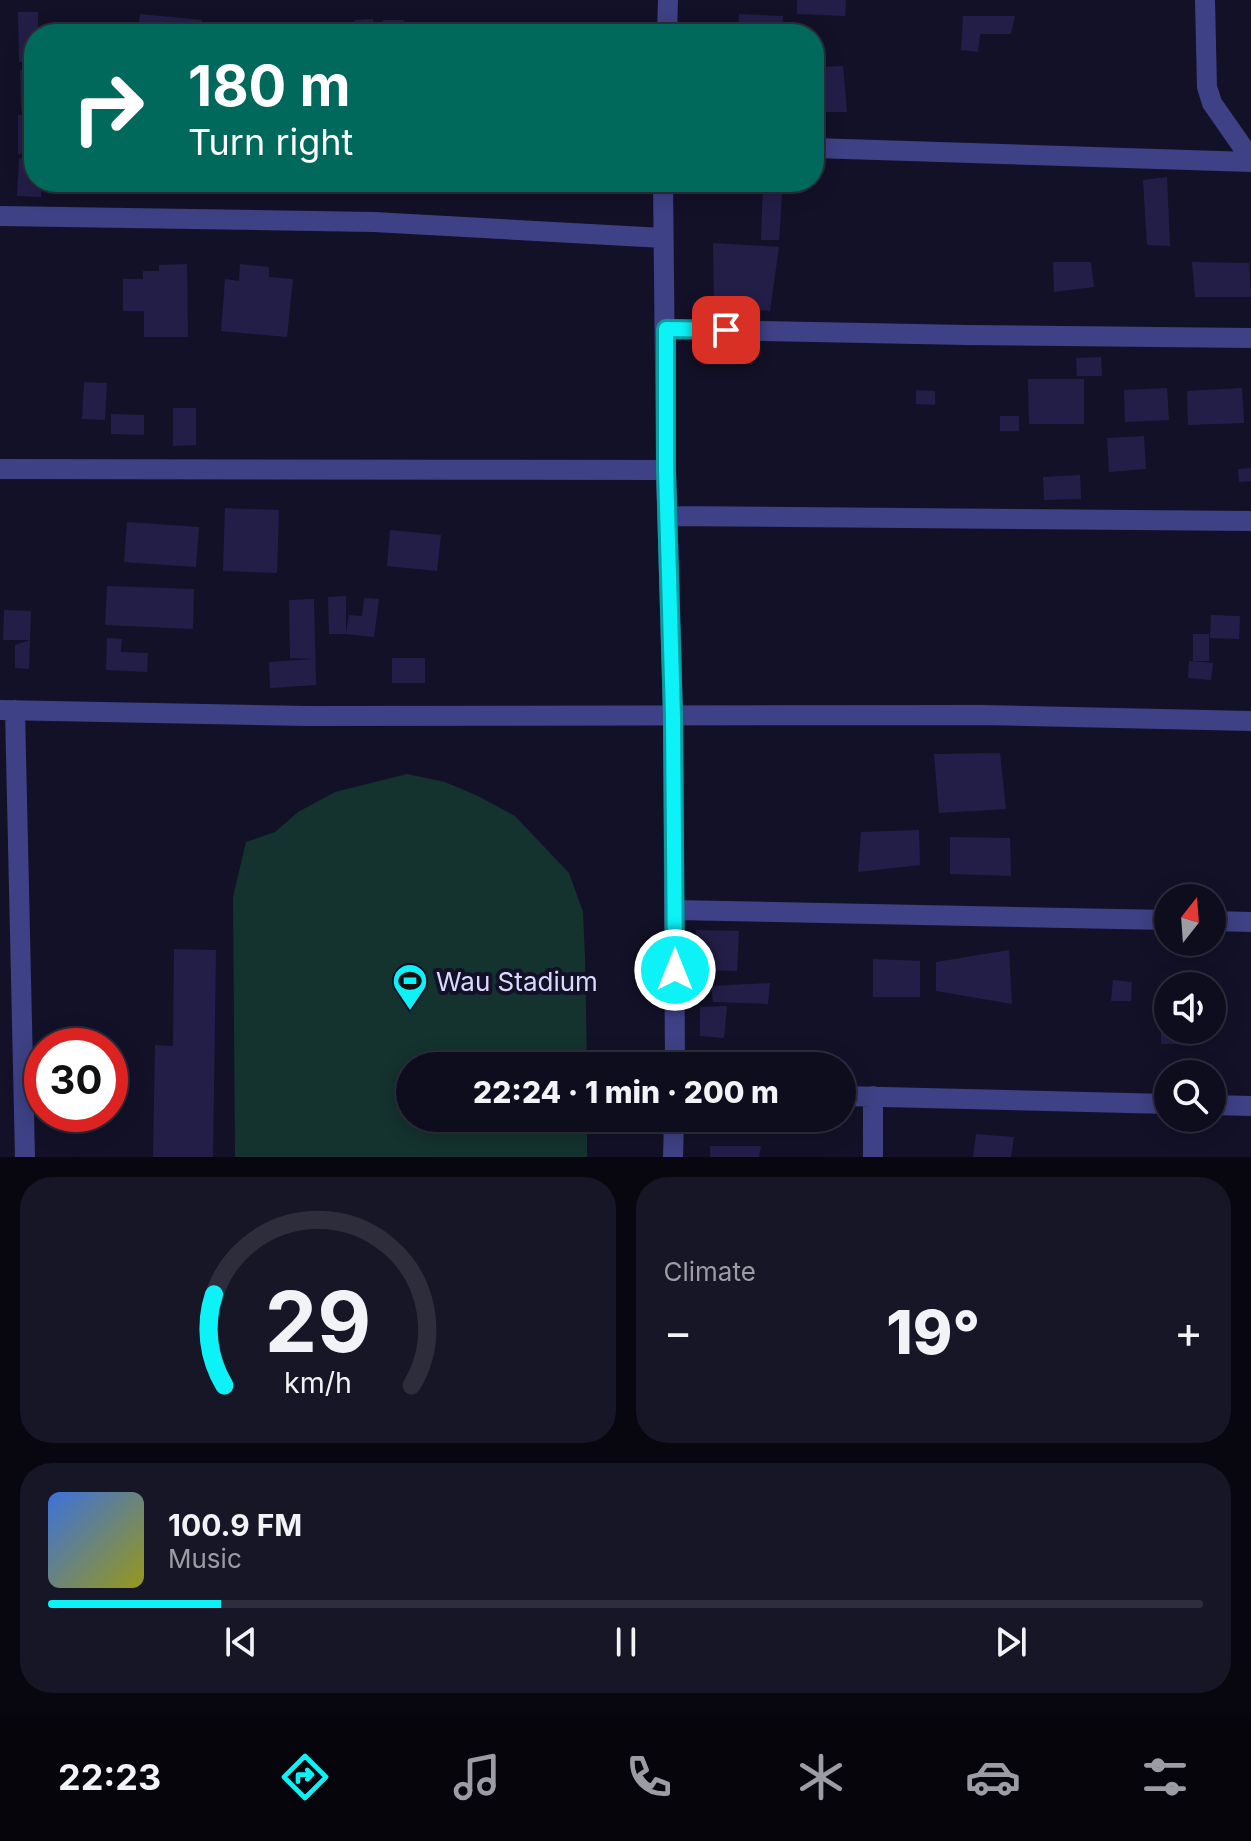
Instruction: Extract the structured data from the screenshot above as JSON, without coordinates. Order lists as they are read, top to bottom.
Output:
{
  "places": {
    "sports": ["Wau Stadium"]
  },
  "north": "top",
  "page": {
    "turn": ["180 m", "Turn right"],
    "limit": "30",
    "trip": "22:24 · 1 min · 200 m",
    "tile": "Climate",
    "heat": ["−", "19°", "+"],
    "song": ["100.9 FM", "Music"],
    "tabs": "22:23",
    "gauge": ["29", "km/h"]
  }
}
